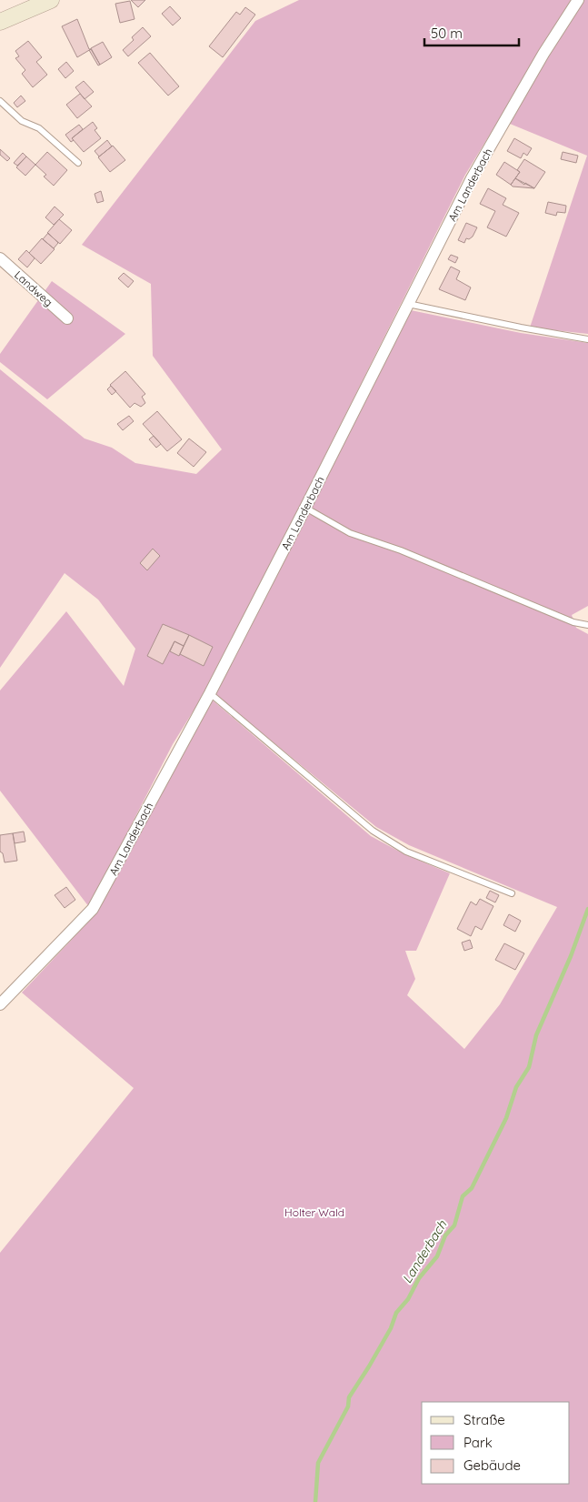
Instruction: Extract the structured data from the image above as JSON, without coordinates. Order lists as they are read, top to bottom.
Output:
{
  "streets": {
    "street": ["Am Landerbach", "Landweg"]
  },
  "water": ["Landerbach"],
  "parks": ["Holter Wald"],
  "legend": ["Straße", "Park", "Gebäude"],
  "scale_bar": "50 m"
}
